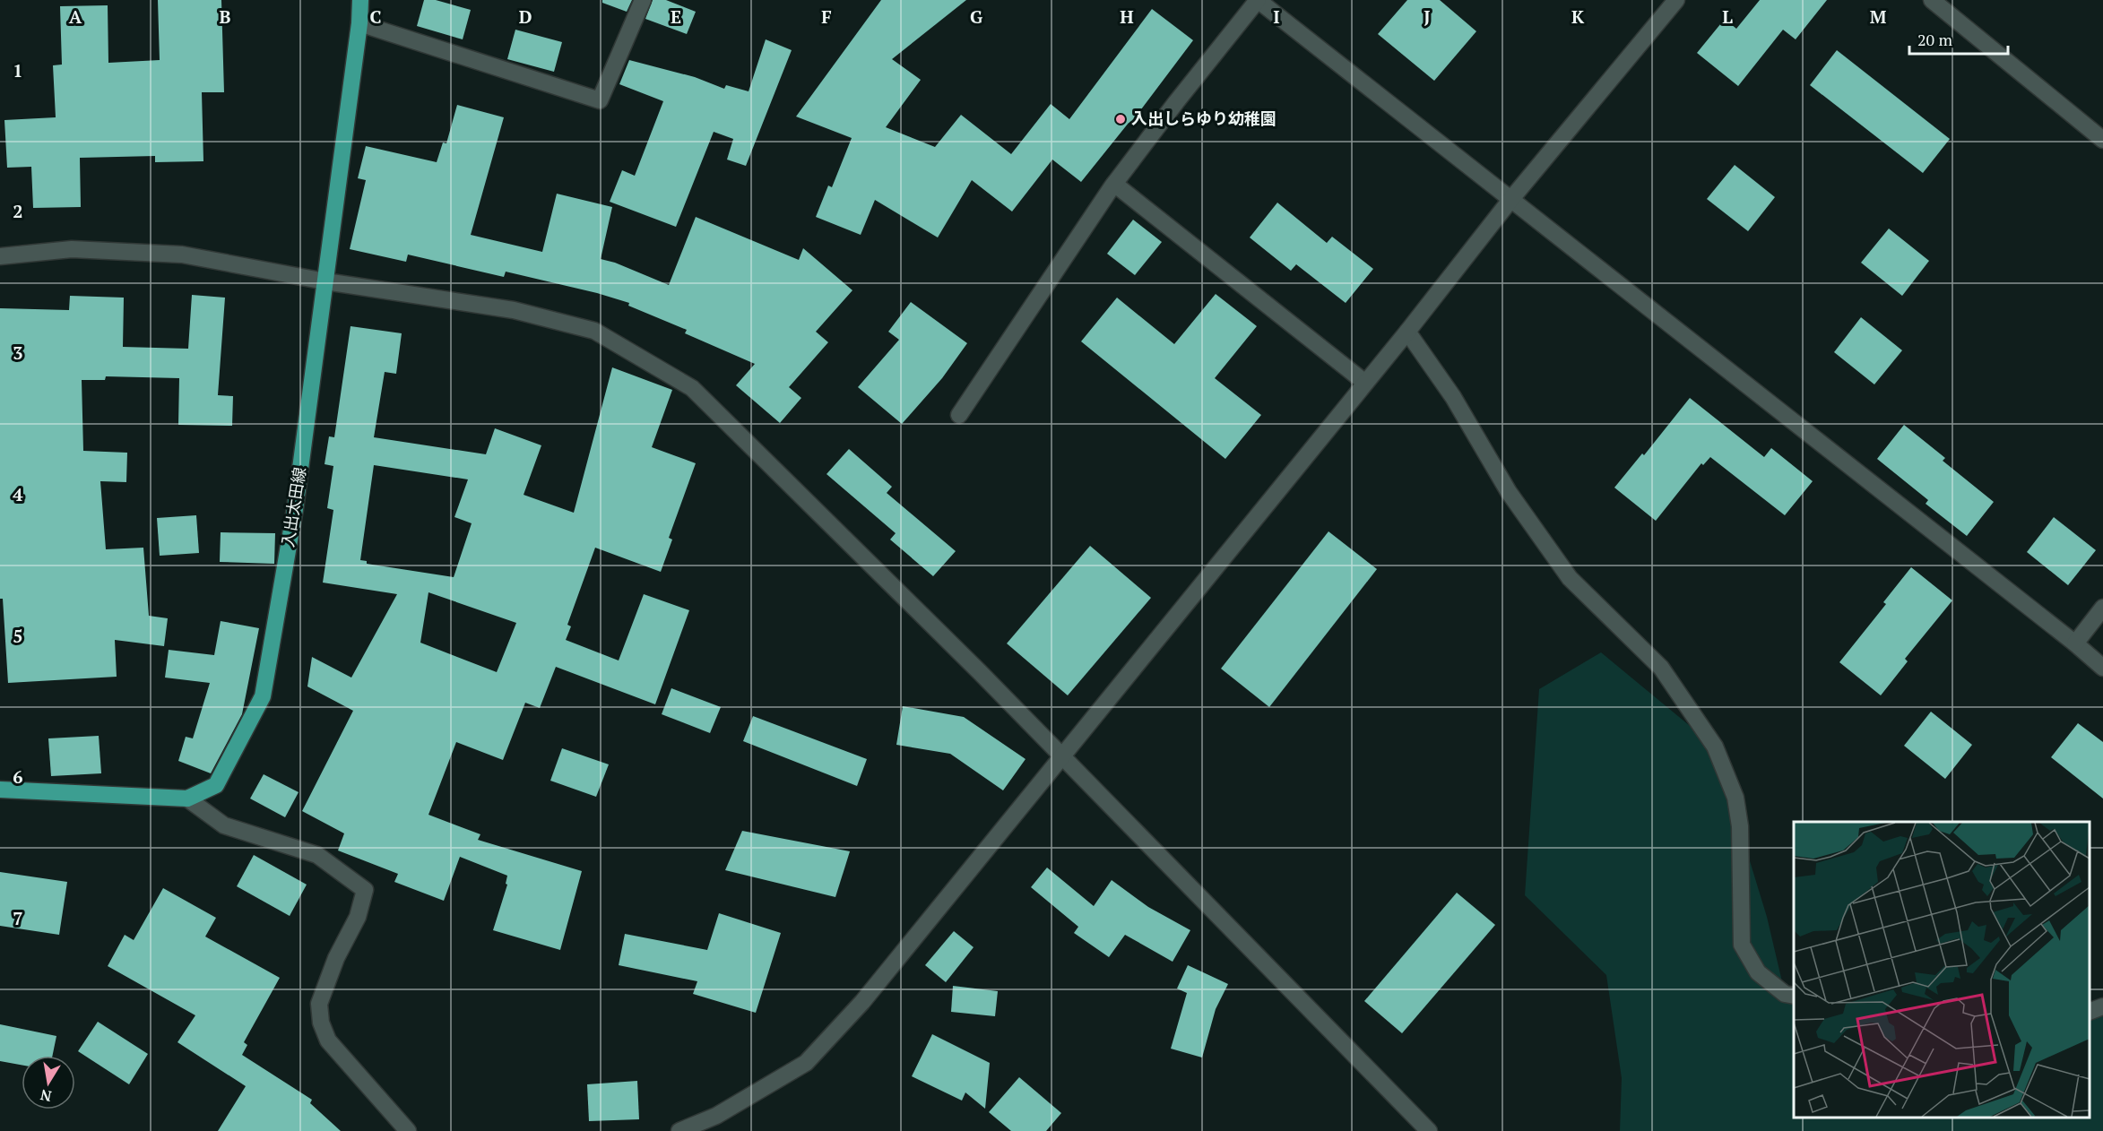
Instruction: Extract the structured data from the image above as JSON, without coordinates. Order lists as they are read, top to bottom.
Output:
{
  "streets": {
    "main road": ["入出太田線"]
  },
  "places": ["入出しらゆり幼稚園"],
  "scale_bar": "20 m",
  "north": "bottom",
  "grid": {
    "columns": [
      "A",
      "B",
      "C",
      "D",
      "E",
      "F",
      "G",
      "H",
      "I",
      "J",
      "K",
      "L",
      "M"
    ],
    "rows": [
      "1",
      "2",
      "3",
      "4",
      "5",
      "6",
      "7"
    ]
  }
}
